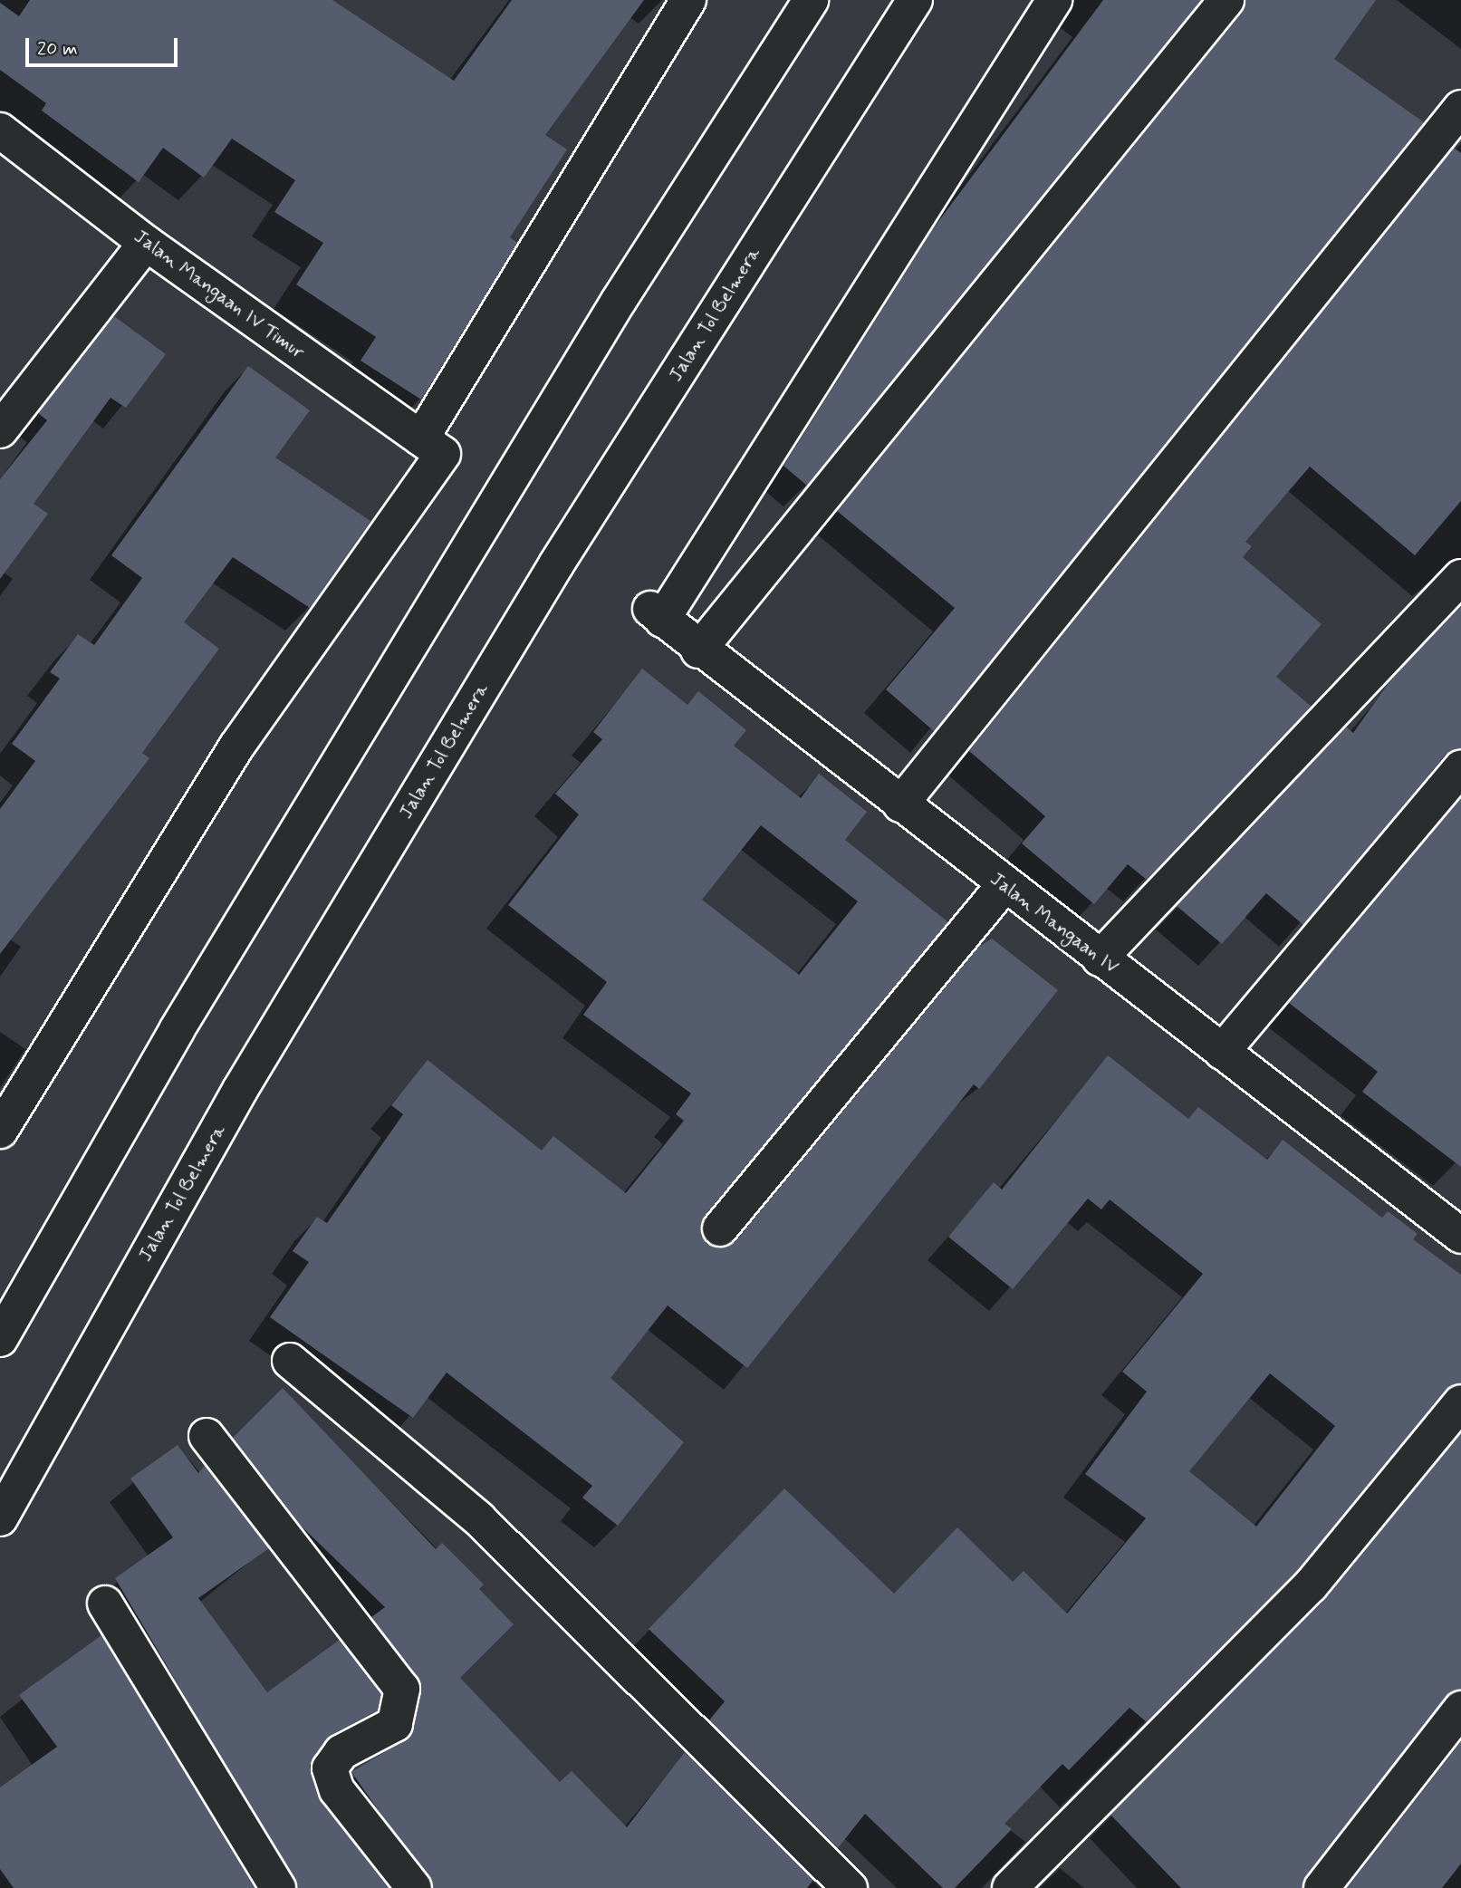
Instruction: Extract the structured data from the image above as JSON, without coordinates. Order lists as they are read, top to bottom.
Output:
{
  "streets": {
    "main road": ["Jalan Mangaan IV Timur", "Jalan Tol Belmera", "Jalan Mangaan IV"]
  },
  "scale_bar": "20 m"
}
